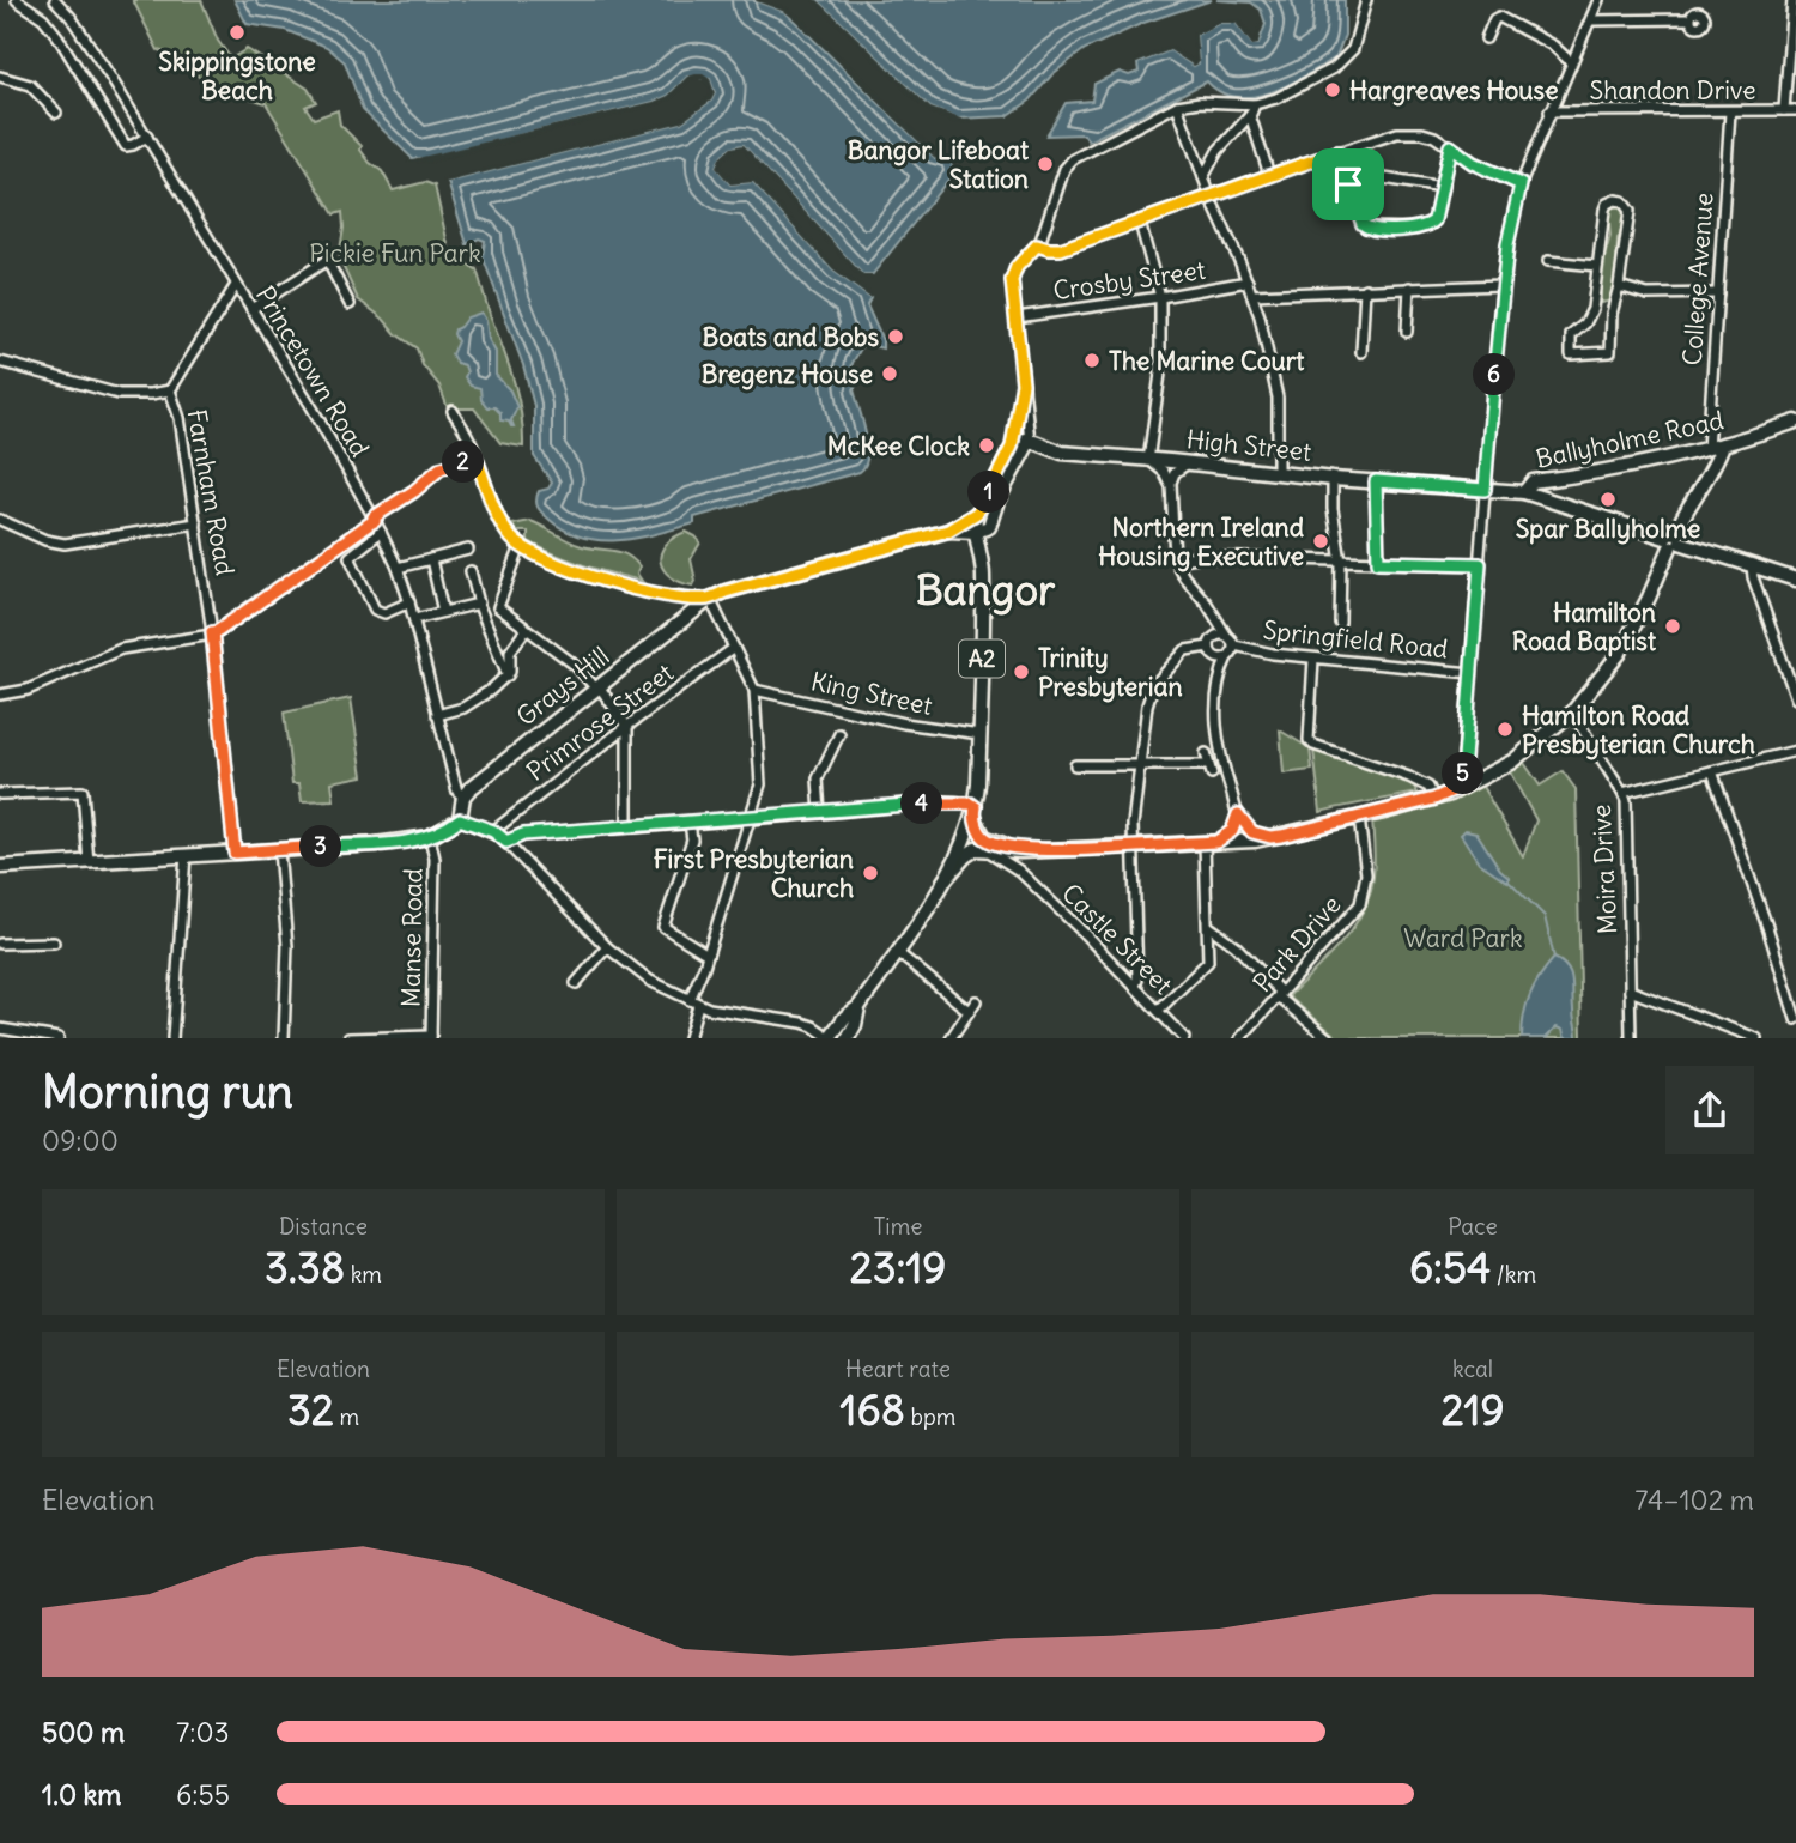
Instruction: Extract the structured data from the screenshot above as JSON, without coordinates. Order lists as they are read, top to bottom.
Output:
{
  "streets": {
    "main road": [
      "Ballyholme Road",
      "High Street",
      "A2",
      "Grays Hill"
    ],
    "street": [
      "Shandon Drive",
      "College Avenue",
      "Crosby Street",
      "Princetown Road",
      "Farnham Road",
      "Springfield Road",
      "King Street",
      "Primrose Street",
      "Moira Drive",
      "Manse Road",
      "Castle Street",
      "Park Drive"
    ]
  },
  "crossings": [
    ["Shandon Drive", "College Avenue"],
    ["College Avenue", "Ballyholme Road"],
    ["Princetown Road", "Grays Hill"],
    ["Ballyholme Road", "High Street"],
    ["A2", "King Street"]
  ],
  "districts": ["Bangor"],
  "parks": ["Pickie Fun Park", "Ward Park"],
  "places": [
    "Skippingstone Beach",
    "Hargreaves House",
    "Bangor Lifeboat Station",
    "Boats and Bobs",
    "The Marine Court",
    "Bregenz House",
    "McKee Clock",
    "Spar Ballyholme",
    "Northern Ireland Housing Executive",
    "Hamilton Road Baptist",
    "Trinity Presbyterian",
    "Hamilton Road Presbyterian Church",
    "First Presbyterian Church"
  ],
  "page": {
    "pins": [
      "6",
      "2",
      "1",
      "5",
      "4",
      "3"
    ],
    "heading": ["Morning run", "09:00"],
    "stats": [
      ["Distance", "3.38 km"],
      ["Time", "23:19"],
      ["Pace", "6:54 /km"],
      ["Elevation", "32 m"],
      ["Heart rate", "168 bpm"],
      ["kcal", "219"]
    ],
    "chart": ["Elevation", "74–102 m"],
    "list": [
      {
        "name": "500 m",
        "note": "7:03"
      },
      {
        "name": "1.0 km",
        "note": "6:55"
      }
    ]
  }
}
